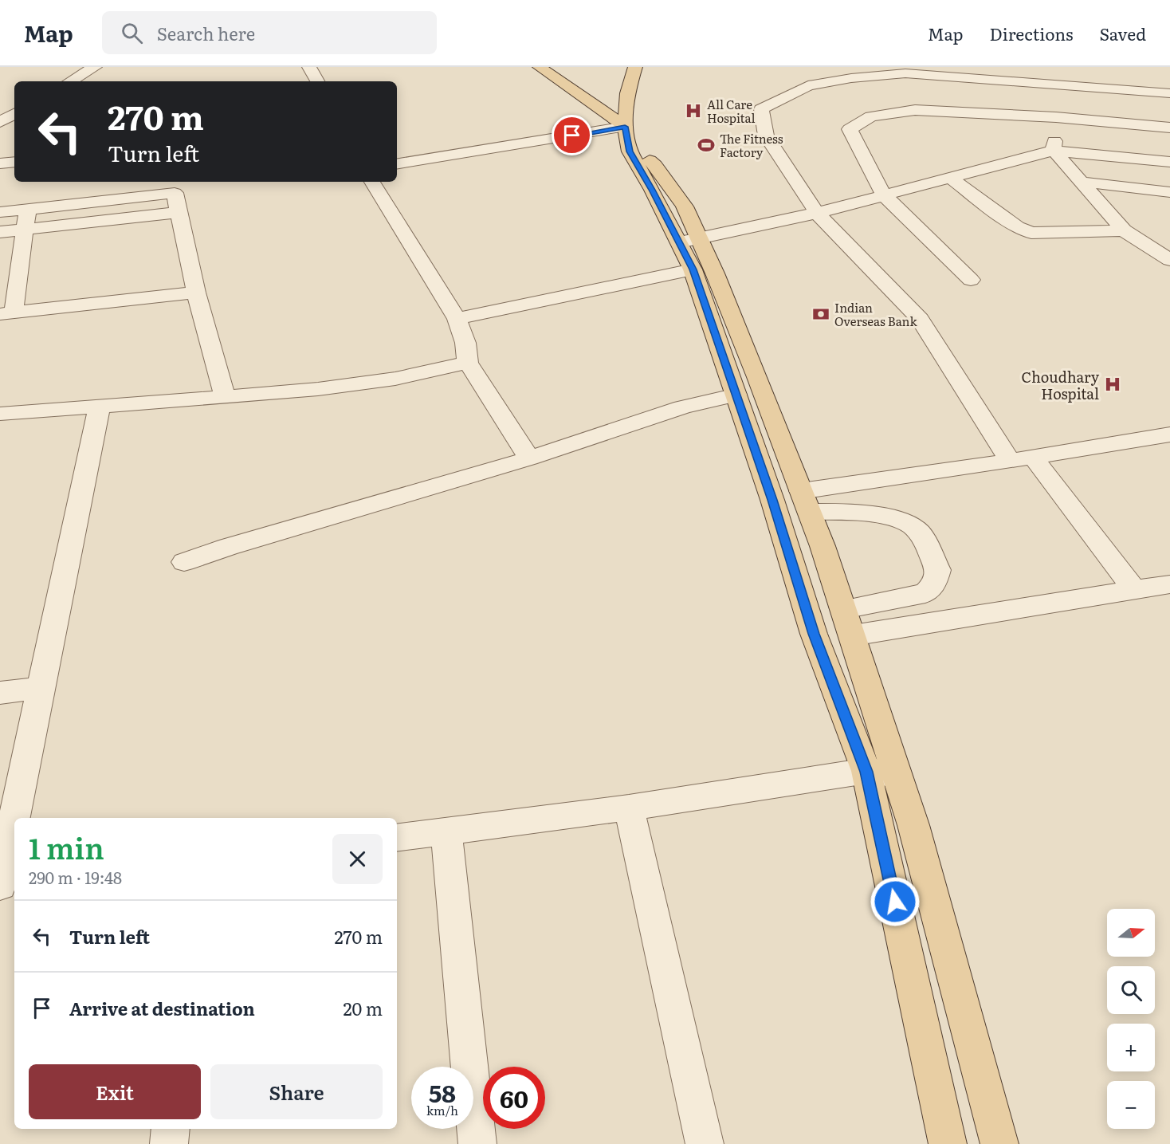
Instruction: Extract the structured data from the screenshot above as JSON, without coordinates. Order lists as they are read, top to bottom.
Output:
{
  "places": {
    "hospital": ["All Care Hospital", "Choudhary Hospital"],
    "sports": ["The Fitness Factory"],
    "bank": ["Indian Overseas Bank"]
  },
  "north": "right",
  "page": {
    "header": "Map",
    "search": "Search here",
    "nav": ["Map", "Directions", "Saved"],
    "turn": ["270 m", "Turn left"],
    "heading": ["1 min", "290 m · 19:48"],
    "list": [
      {
        "name": "Turn left",
        "value": "270 m"
      },
      {
        "name": "Arrive at destination",
        "value": "20 m"
      }
    ],
    "map_buttons": ["+", "−"],
    "buttons": ["Exit", "Share"],
    "speed": "58 km/h",
    "limit": "60"
  }
}
